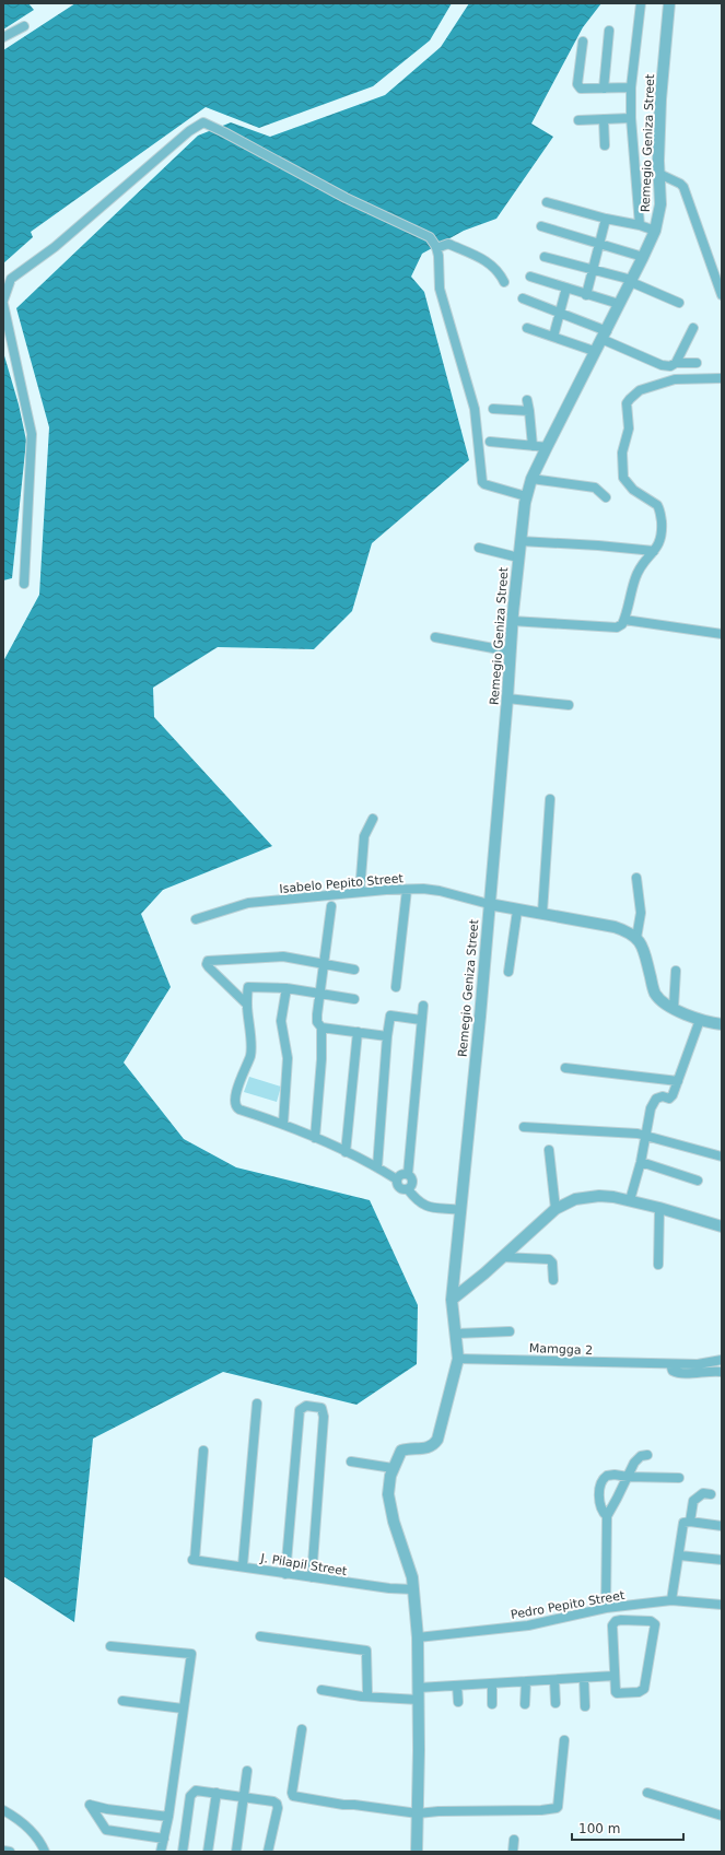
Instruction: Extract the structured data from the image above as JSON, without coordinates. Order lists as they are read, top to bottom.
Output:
{
  "streets": {
    "street": [
      "Remegio Geniza Street",
      "Isabelo Pepito Street",
      "Mamgga 2",
      "J. Pilapil Street",
      "Pedro Pepito Street"
    ]
  },
  "crossings": [
    ["Remegio Geniza Street", "Isabelo Pepito Street"]
  ],
  "scale_bar": "100 m"
}
